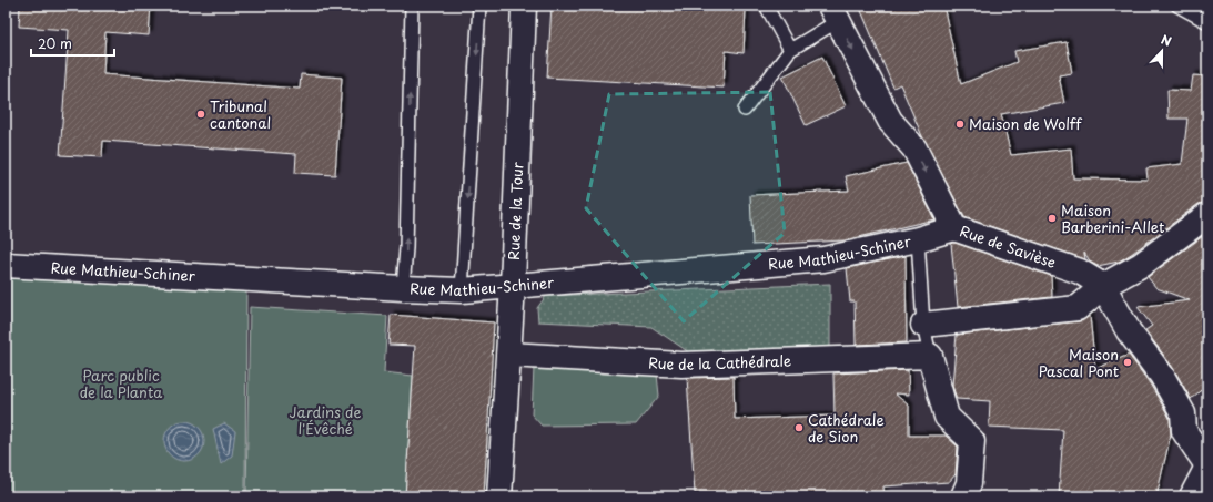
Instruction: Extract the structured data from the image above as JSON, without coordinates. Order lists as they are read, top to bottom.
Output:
{
  "streets": {
    "street": [
      "Rue de la Tour",
      "Rue de Savièse",
      "Rue Mathieu-Schiner",
      "Rue de la Cathédrale"
    ]
  },
  "crossings": [
    ["Rue de la Tour", "Rue Mathieu-Schiner"],
    ["Rue de la Tour", "Rue de la Cathédrale"],
    ["Rue de Savièse", "Rue Mathieu-Schiner"]
  ],
  "one_way": ["Rue de Savièse"],
  "parks": ["Parc public de la Planta", "Jardins de l'Évêché"],
  "places": [
    "Tribunal cantonal",
    "Maison de Wolff",
    "Maison Barberini-Allet",
    "Maison Pascal Pont",
    "Cathédrale de Sion"
  ],
  "scale_bar": "20 m",
  "north": "top"
}
